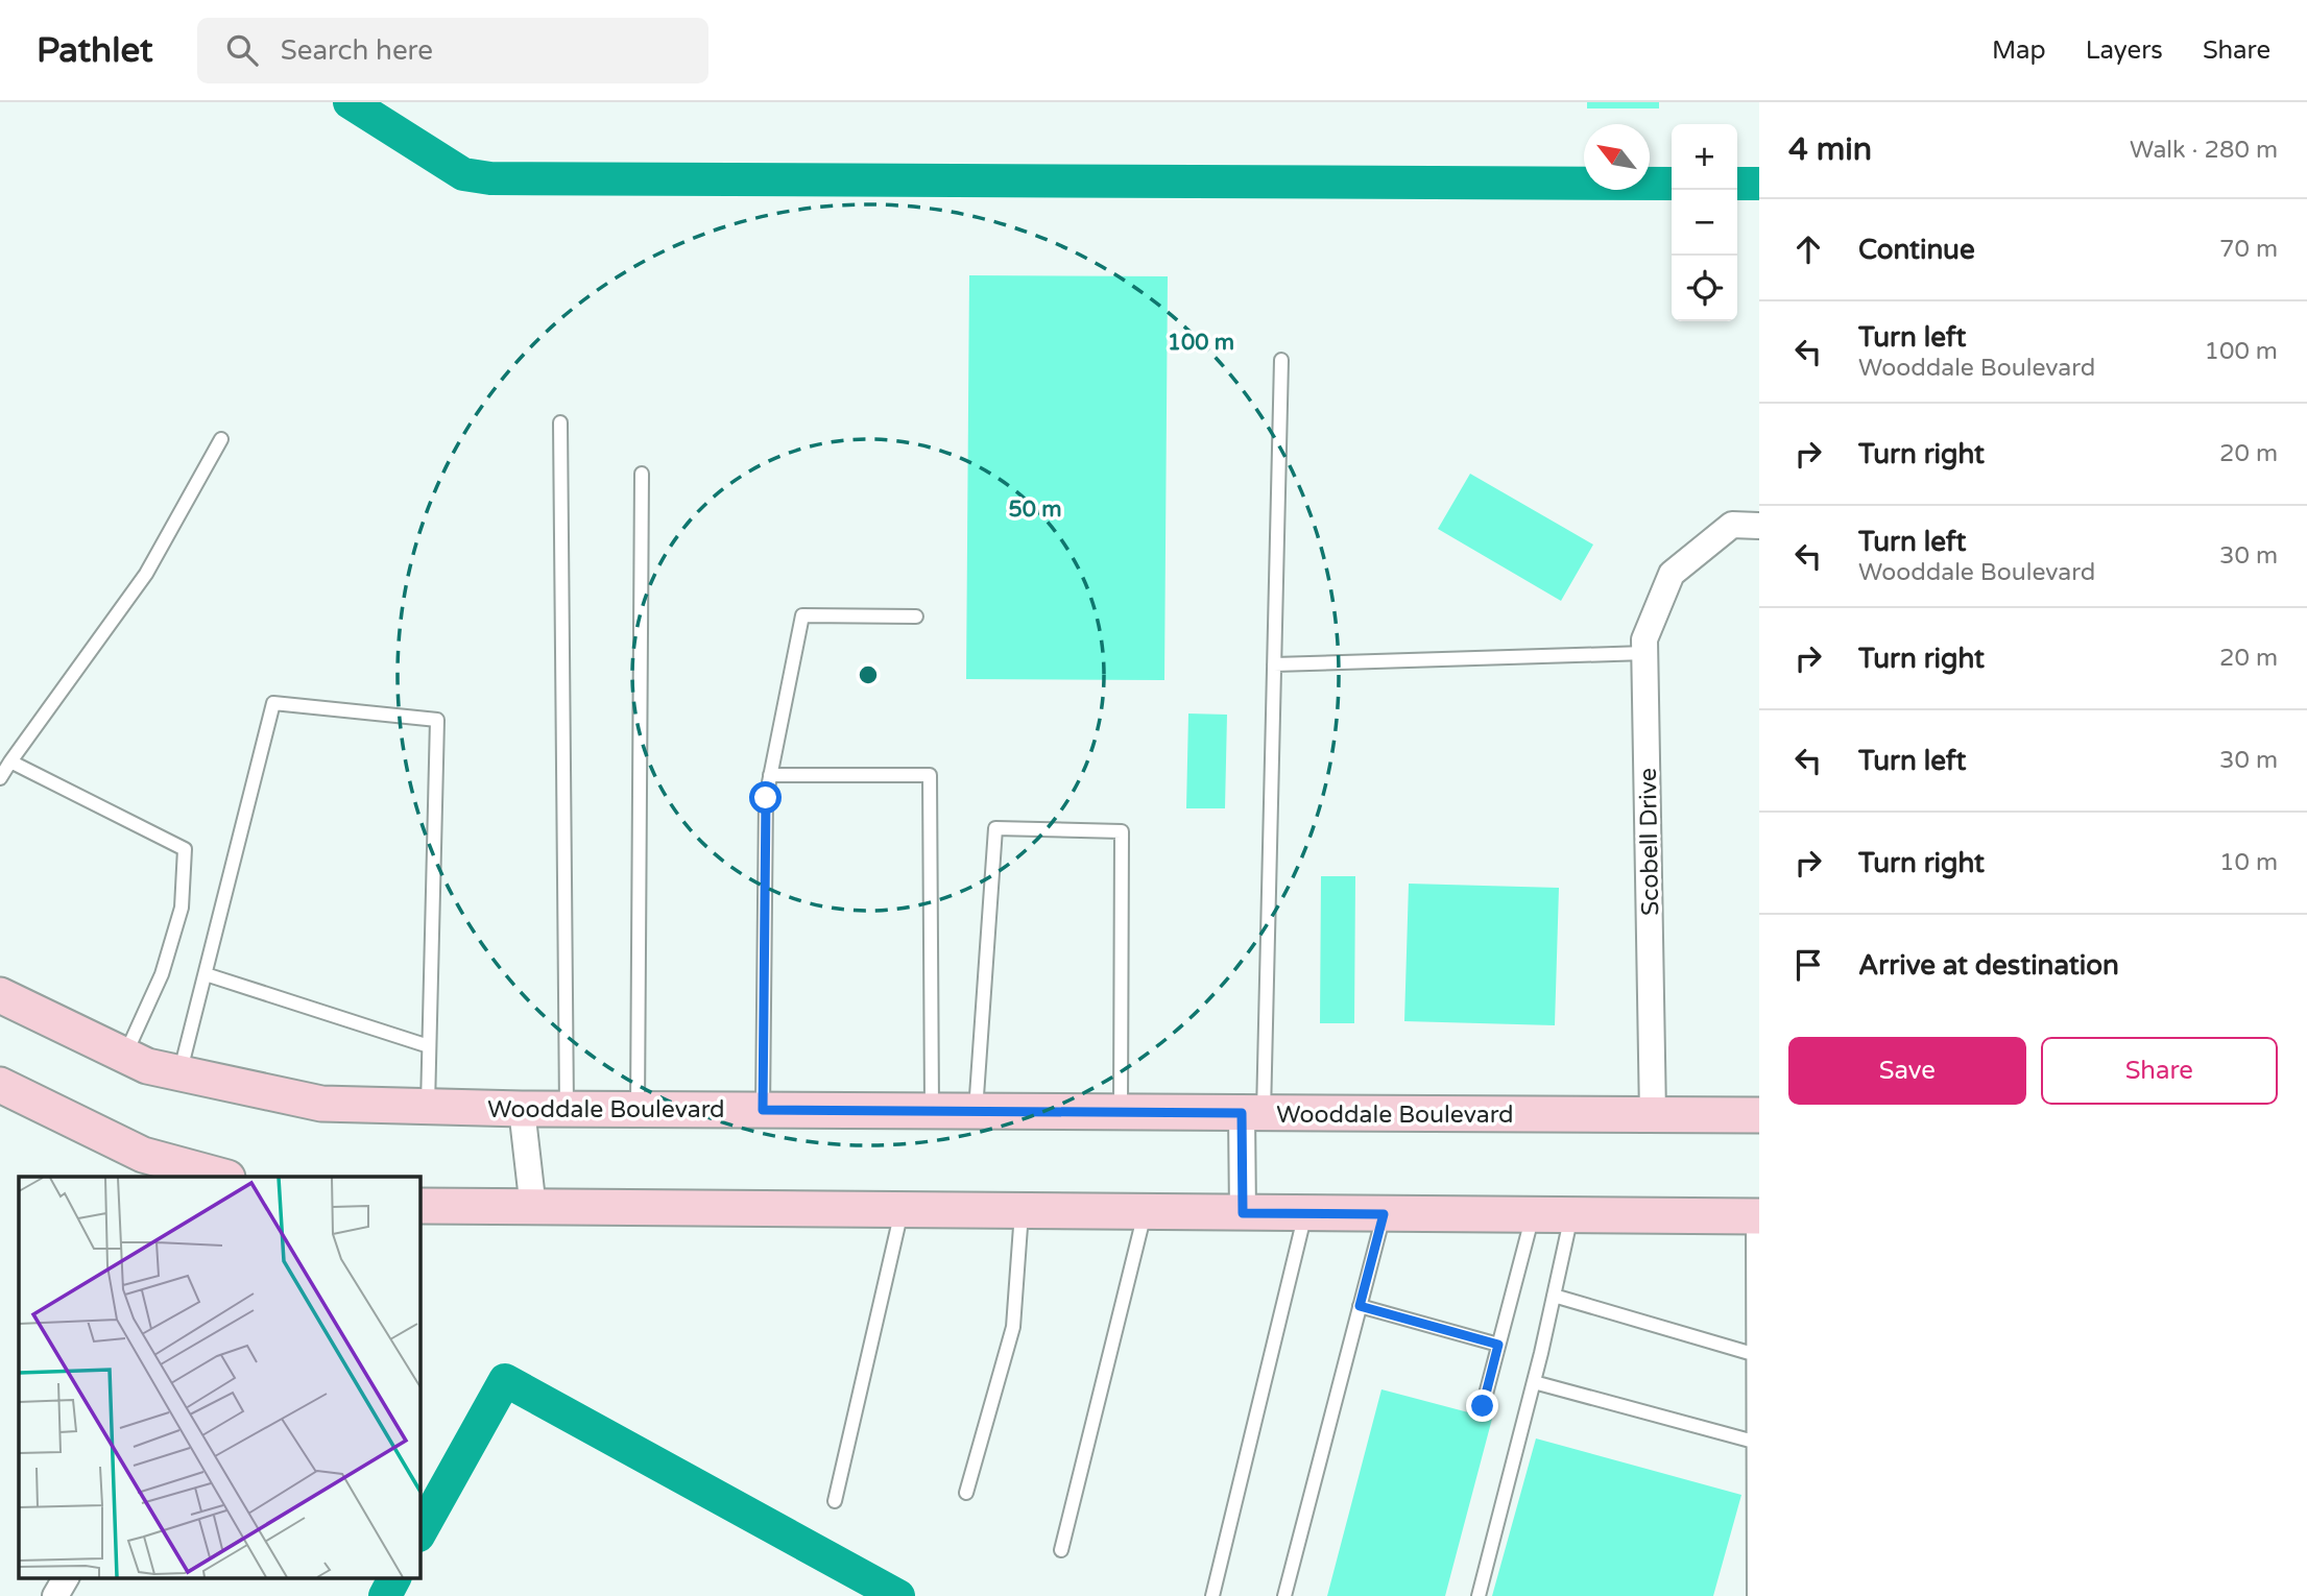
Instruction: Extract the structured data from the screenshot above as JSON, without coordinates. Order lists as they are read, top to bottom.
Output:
{
  "streets": {
    "street": ["Scobell Drive", "Wooddale Boulevard"]
  },
  "crossings": [
    ["Scobell Drive", "Wooddale Boulevard"]
  ],
  "north": "top left",
  "page": {
    "header": "Pathlet",
    "search": "Search here",
    "nav": ["Map", "Layers", "Share"],
    "heading": ["4 min", "Walk · 280 m"],
    "map_buttons": ["+", "−"],
    "list": [
      ["Continue", "70 m"],
      ["Turn left", "Wooddale Boulevard", "100 m"],
      ["Turn right", "20 m"],
      ["Turn left", "Wooddale Boulevard", "30 m"],
      ["Turn right", "20 m"],
      ["Turn left", "30 m"],
      ["Turn right", "10 m"],
      "Arrive at destination"
    ],
    "buttons": ["Save", "Share"]
  },
  "rings": ["100 m", "50 m"]
}
